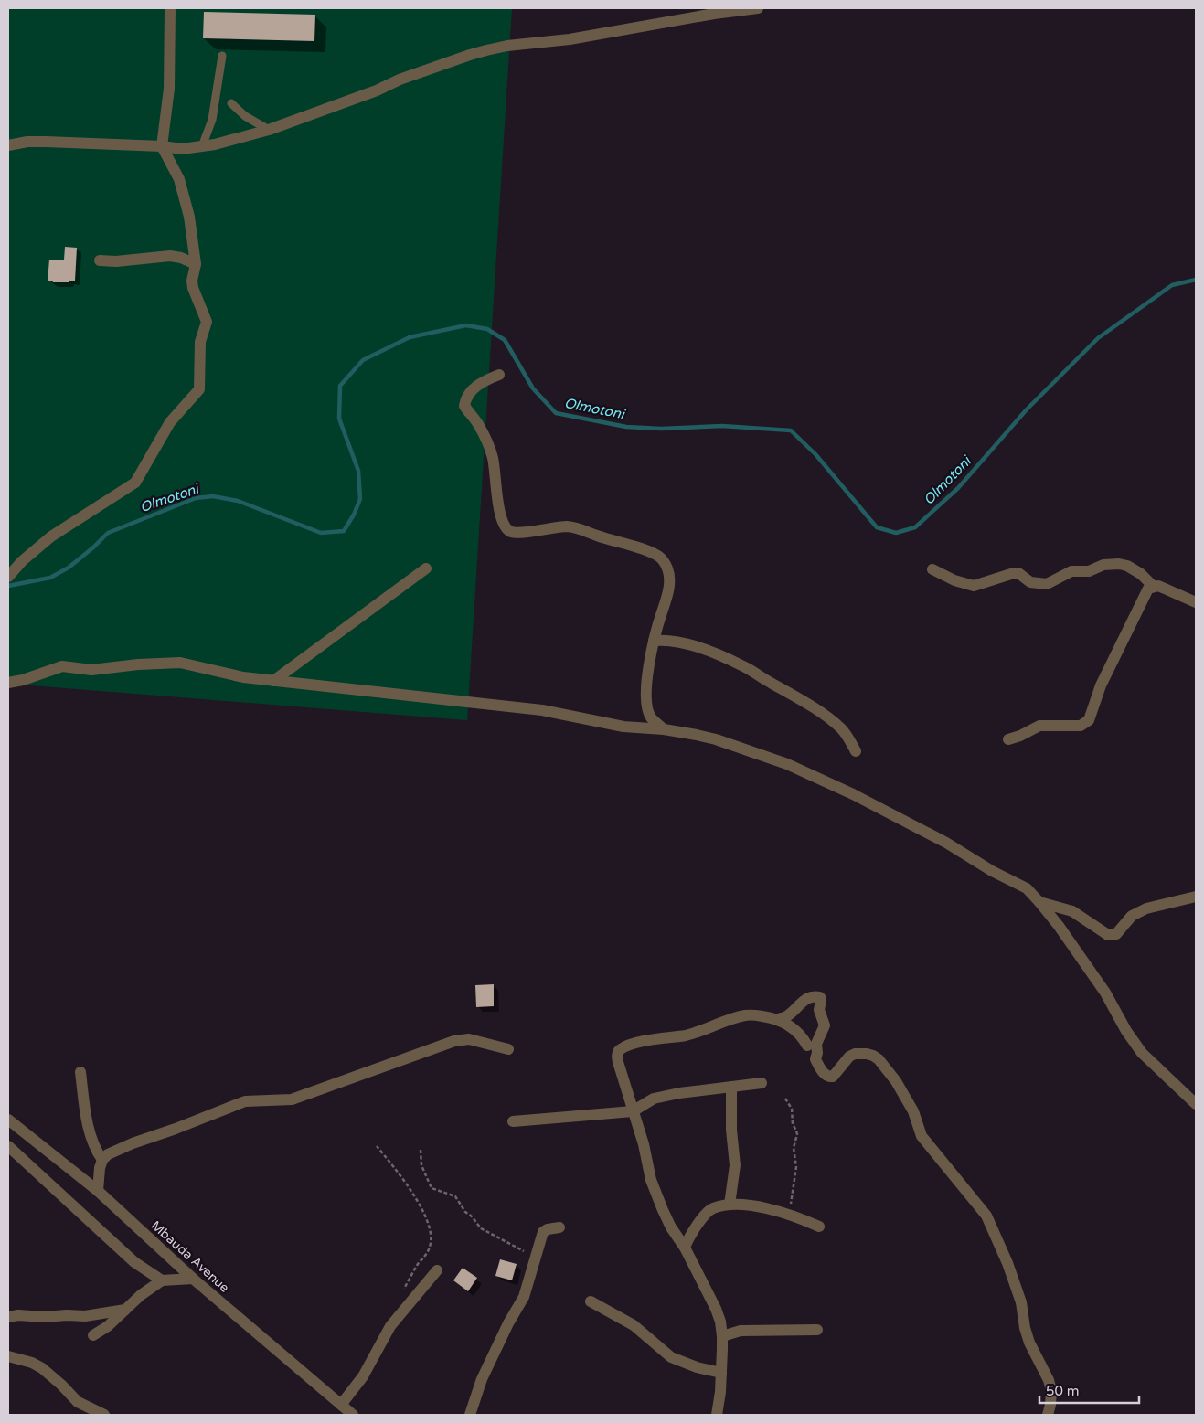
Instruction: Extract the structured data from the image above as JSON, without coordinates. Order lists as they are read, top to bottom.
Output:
{
  "streets": {
    "street": ["Mbauda Avenue"]
  },
  "water": ["Olmotoni"],
  "scale_bar": "50 m"
}
